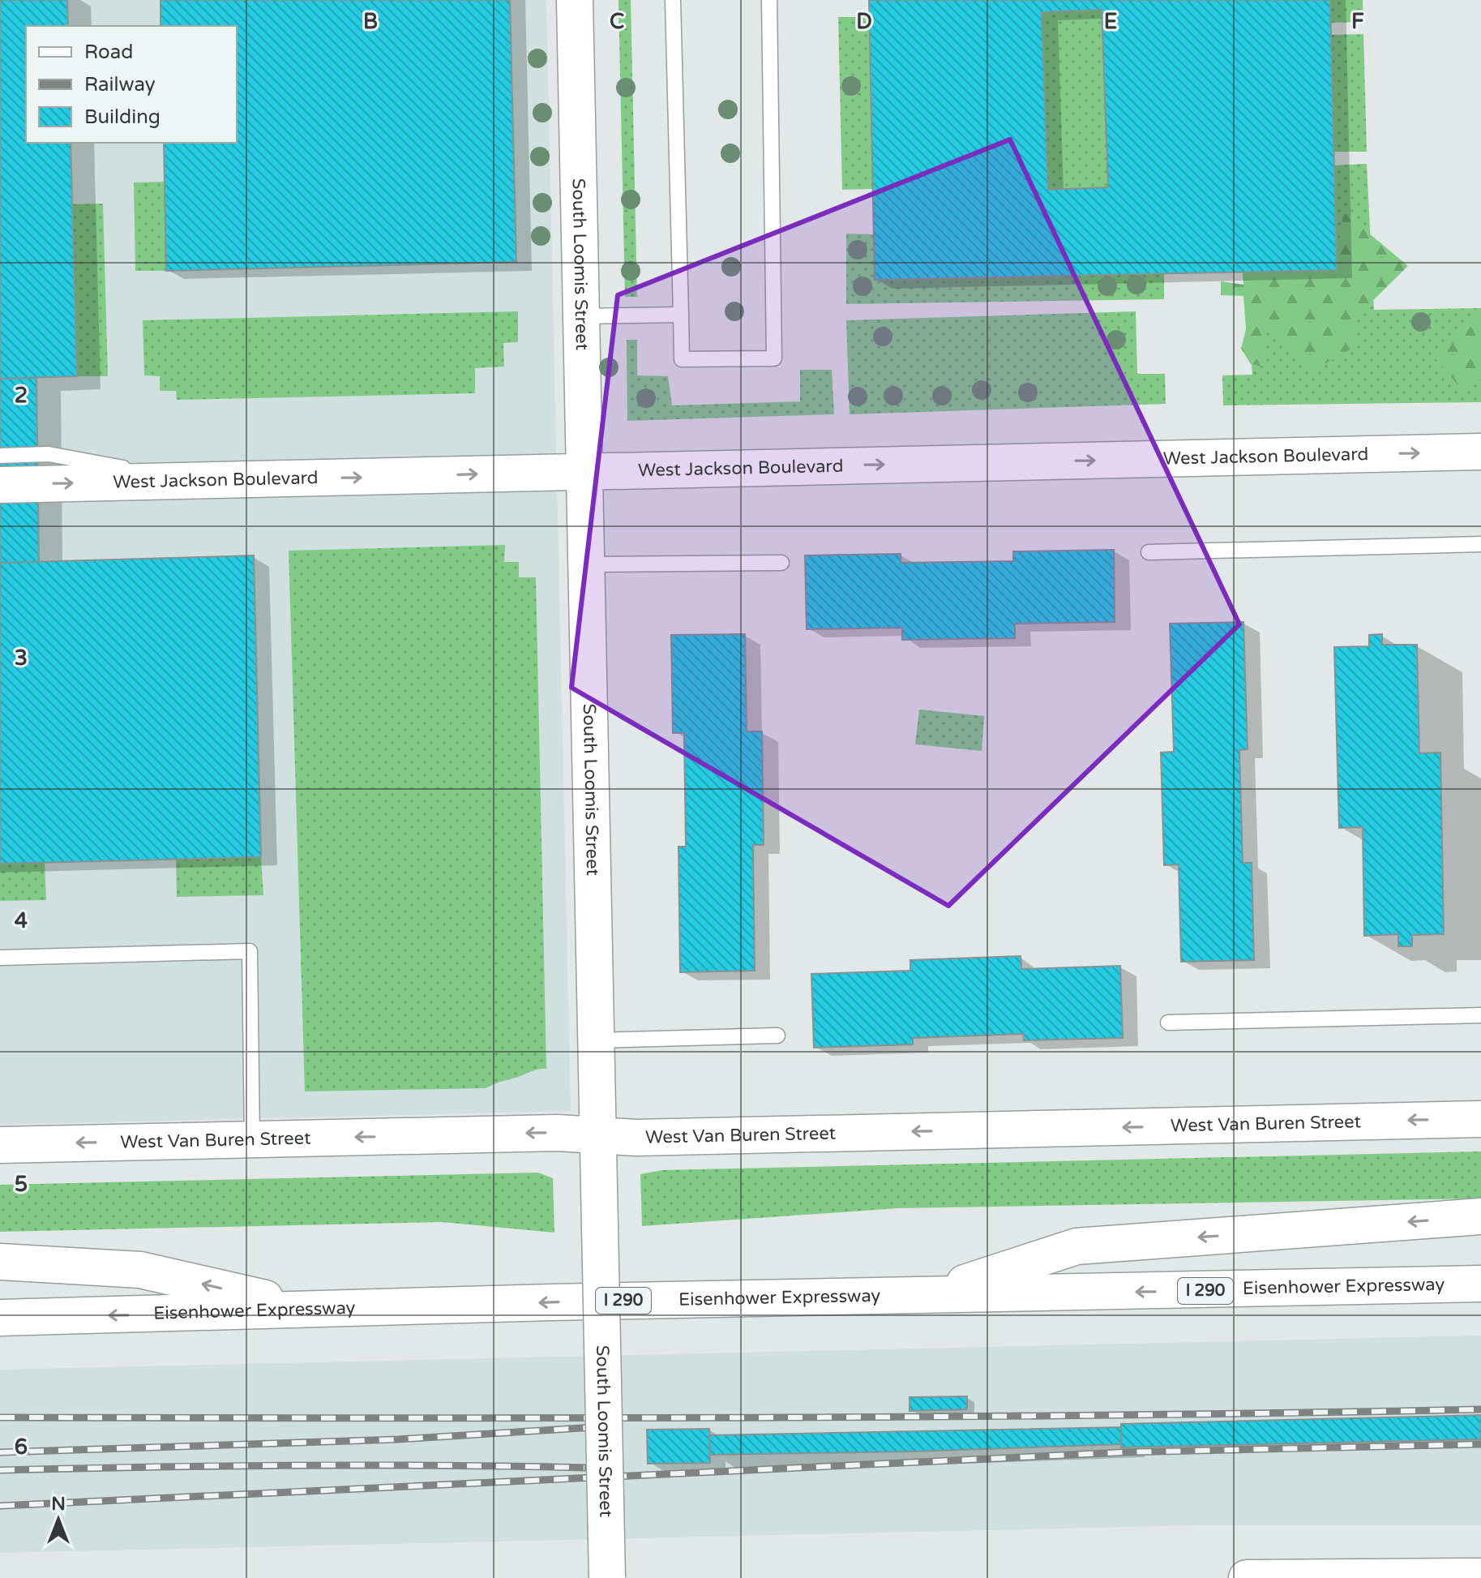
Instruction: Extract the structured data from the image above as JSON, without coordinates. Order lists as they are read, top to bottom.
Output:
{
  "streets": {
    "main road": [
      "South Loomis Street",
      "West Jackson Boulevard",
      "West Van Buren Street",
      "Eisenhower Expressway",
      "I 290"
    ]
  },
  "crossings": [
    ["South Loomis Street", "West Jackson Boulevard"],
    ["South Loomis Street", "West Van Buren Street"]
  ],
  "one_way": ["West Jackson Boulevard"],
  "legend": ["Road", "Railway", "Building"],
  "north": "top",
  "grid": {
    "columns": [
      "B",
      "C",
      "D",
      "E",
      "F"
    ],
    "rows": [
      "2",
      "3",
      "4",
      "5",
      "6"
    ]
  }
}
